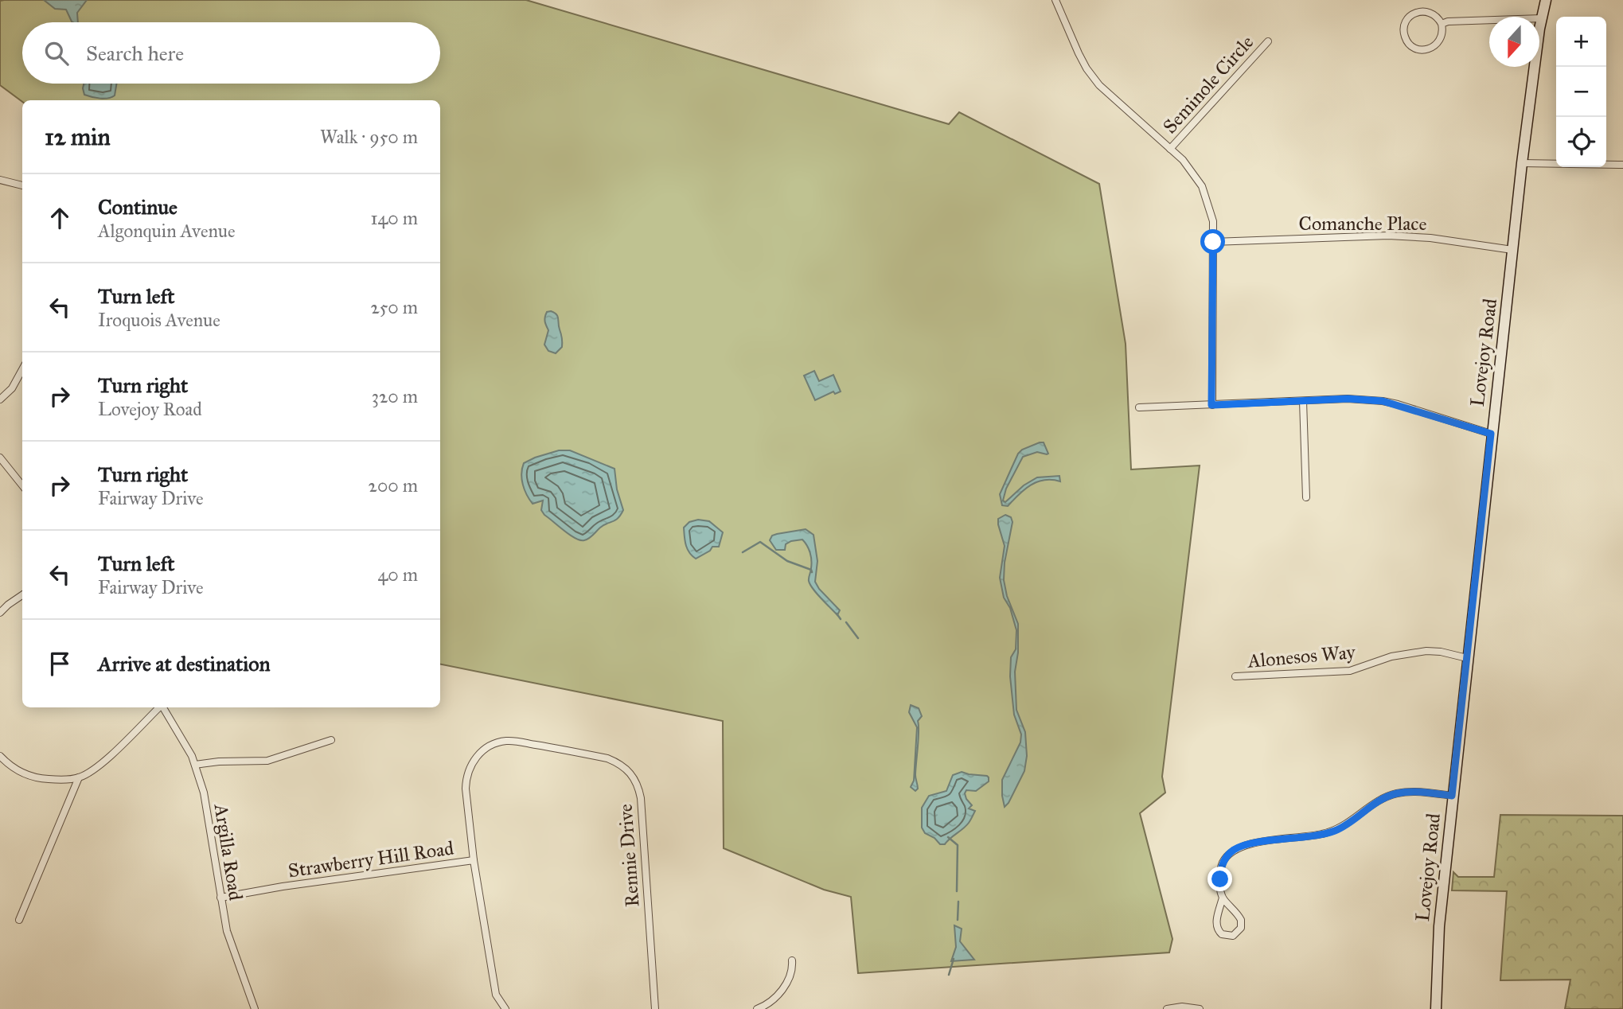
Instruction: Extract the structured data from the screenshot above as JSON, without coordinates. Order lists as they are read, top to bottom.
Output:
{
  "streets": {
    "main road": ["Lovejoy Road"],
    "street": [
      "Seminole Circle",
      "Comanche Place",
      "Alonesos Way",
      "Argilla Road",
      "Rennie Drive",
      "Strawberry Hill Road"
    ]
  },
  "crossings": [
    ["Comanche Place", "Lovejoy Road"],
    ["Lovejoy Road", "Alonesos Way"],
    ["Argilla Road", "Strawberry Hill Road"],
    ["Rennie Drive", "Strawberry Hill Road"]
  ],
  "north": "bottom",
  "page": {
    "map_buttons": ["+", "−"],
    "search": "Search here",
    "heading": ["12 min", "Walk · 950 m"],
    "list": [
      ["Continue", "Algonquin Avenue", "140 m"],
      ["Turn left", "Iroquois Avenue", "250 m"],
      ["Turn right", "Lovejoy Road", "320 m"],
      ["Turn right", "Fairway Drive", "200 m"],
      ["Turn left", "Fairway Drive", "40 m"],
      "Arrive at destination"
    ]
  }
}
